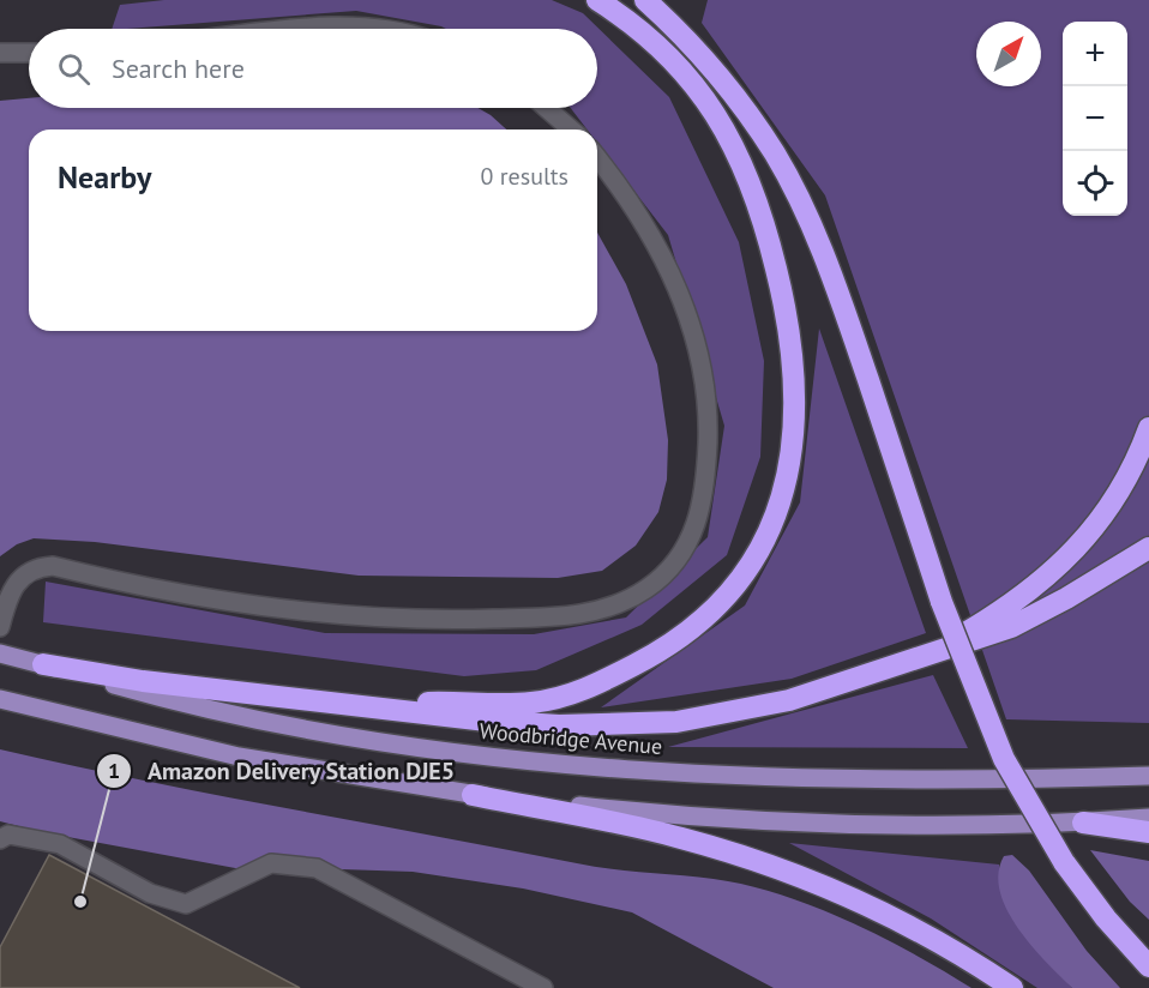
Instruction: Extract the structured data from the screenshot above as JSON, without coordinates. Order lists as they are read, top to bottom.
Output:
{
  "streets": {
    "main road": ["Woodbridge Avenue"]
  },
  "places": ["Amazon Delivery Station DJE5"],
  "north": "top right",
  "page": {
    "map_buttons": ["+", "−"],
    "search": "Search here",
    "heading": ["Nearby", "0 results"]
  }
}
